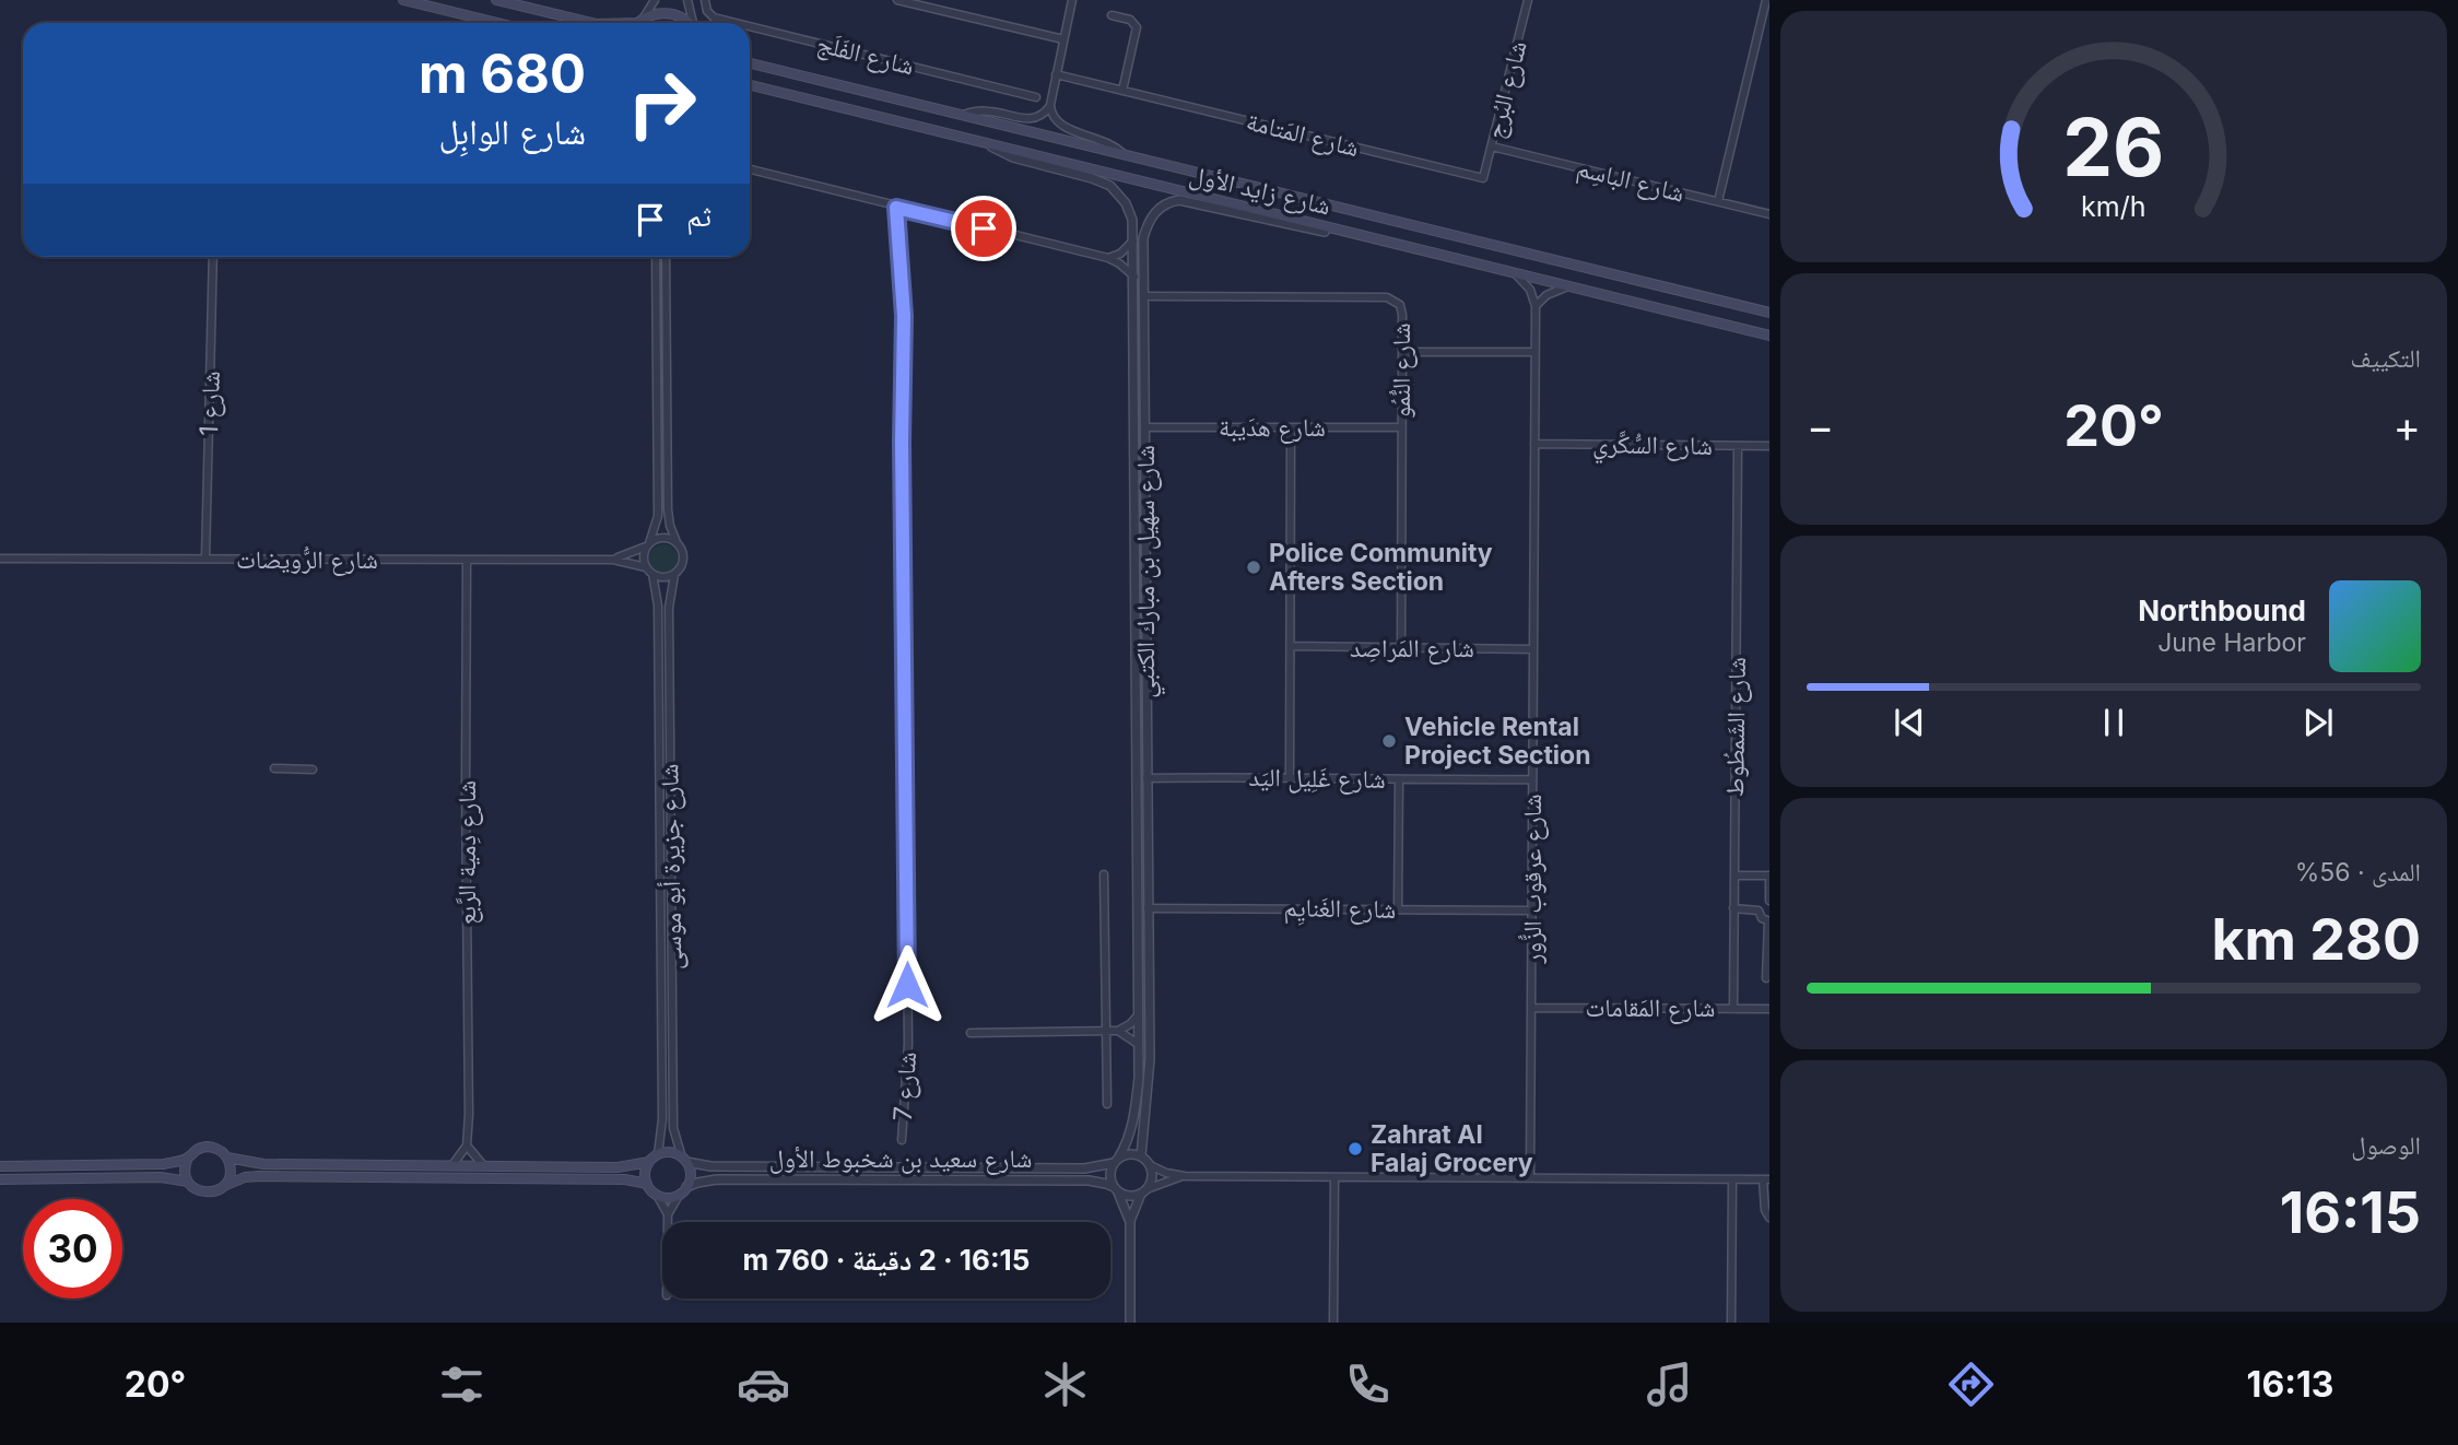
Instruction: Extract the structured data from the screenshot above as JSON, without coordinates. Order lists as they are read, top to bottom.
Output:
{
  "streets": {
    "main road": ["شارع زايد الأول"],
    "street": [
      "شارع الفَلَج",
      "شارع البُرج",
      "شارع المَتامة",
      "شارع الباسِم",
      "شارع النُّمُو",
      "شارع 1",
      "شارع هدَيبة",
      "شارع السُّكَّري",
      "شارع الرُّويضات",
      "شارع سهيل بن مبارك الكتبي",
      "شارع المَراصِد",
      "شارع الشَمطُوط",
      "شارع غَلِيل اليَد",
      "شارع دِمية الرَّبع",
      "شارع جزيرة أبو موسى",
      "شارع عرقوب الزُّور",
      "شارع الغَنايِم",
      "شارع المَقامات",
      "شارع 7",
      "شارع سعيد بن شخبوط الأول"
    ]
  },
  "crossings": [
    ["شارع البُرج", "شارع المَتامة"],
    ["شارع البُرج", "شارع الباسِم"],
    ["شارع زايد الأول", "شارع سهيل بن مبارك الكتبي"],
    ["شارع النُّمُو", "شارع هدَيبة"],
    ["شارع النُّمُو", "شارع سهيل بن مبارك الكتبي"],
    ["شارع النُّمُو", "شارع المَراصِد"],
    ["شارع 1", "شارع الرُّويضات"],
    ["شارع هدَيبة", "شارع سهيل بن مبارك الكتبي"],
    ["شارع السُّكَّري", "شارع الشَمطُوط"],
    ["شارع السُّكَّري", "شارع عرقوب الزُّور"],
    ["شارع الرُّويضات", "شارع دِمية الرَّبع"],
    ["شارع الرُّويضات", "شارع جزيرة أبو موسى"],
    ["شارع سهيل بن مبارك الكتبي", "شارع غَلِيل اليَد"],
    ["شارع سهيل بن مبارك الكتبي", "شارع الغَنايِم"],
    ["شارع سهيل بن مبارك الكتبي", "شارع سعيد بن شخبوط الأول"],
    ["شارع المَراصِد", "شارع عرقوب الزُّور"],
    ["شارع الشَمطُوط", "شارع المَقامات"],
    ["شارع غَلِيل اليَد", "شارع عرقوب الزُّور"],
    ["شارع جزيرة أبو موسى", "شارع سعيد بن شخبوط الأول"],
    ["شارع عرقوب الزُّور", "شارع الغَنايِم"],
    ["شارع عرقوب الزُّور", "شارع المَقامات"]
  ],
  "places": ["Police Community Afters Section", "Vehicle Rental Project Section", "Zahrat Al Falaj Grocery"],
  "page": {
    "turn": ["680 m", "شارع الوابِل"],
    "then": "ثم",
    "tile": [
      "التكييف",
      ["المدى · 56%", "280 km"],
      ["الوصول", "16:15"]
    ],
    "heat": ["−", "20°", "+"],
    "song": ["Northbound", "June Harbor"],
    "limit": "30",
    "trip": "16:15 · 2 دقيقة · 760 m",
    "tabs": ["16:13", "20°"],
    "gauge": ["26", "km/h"]
  }
}
